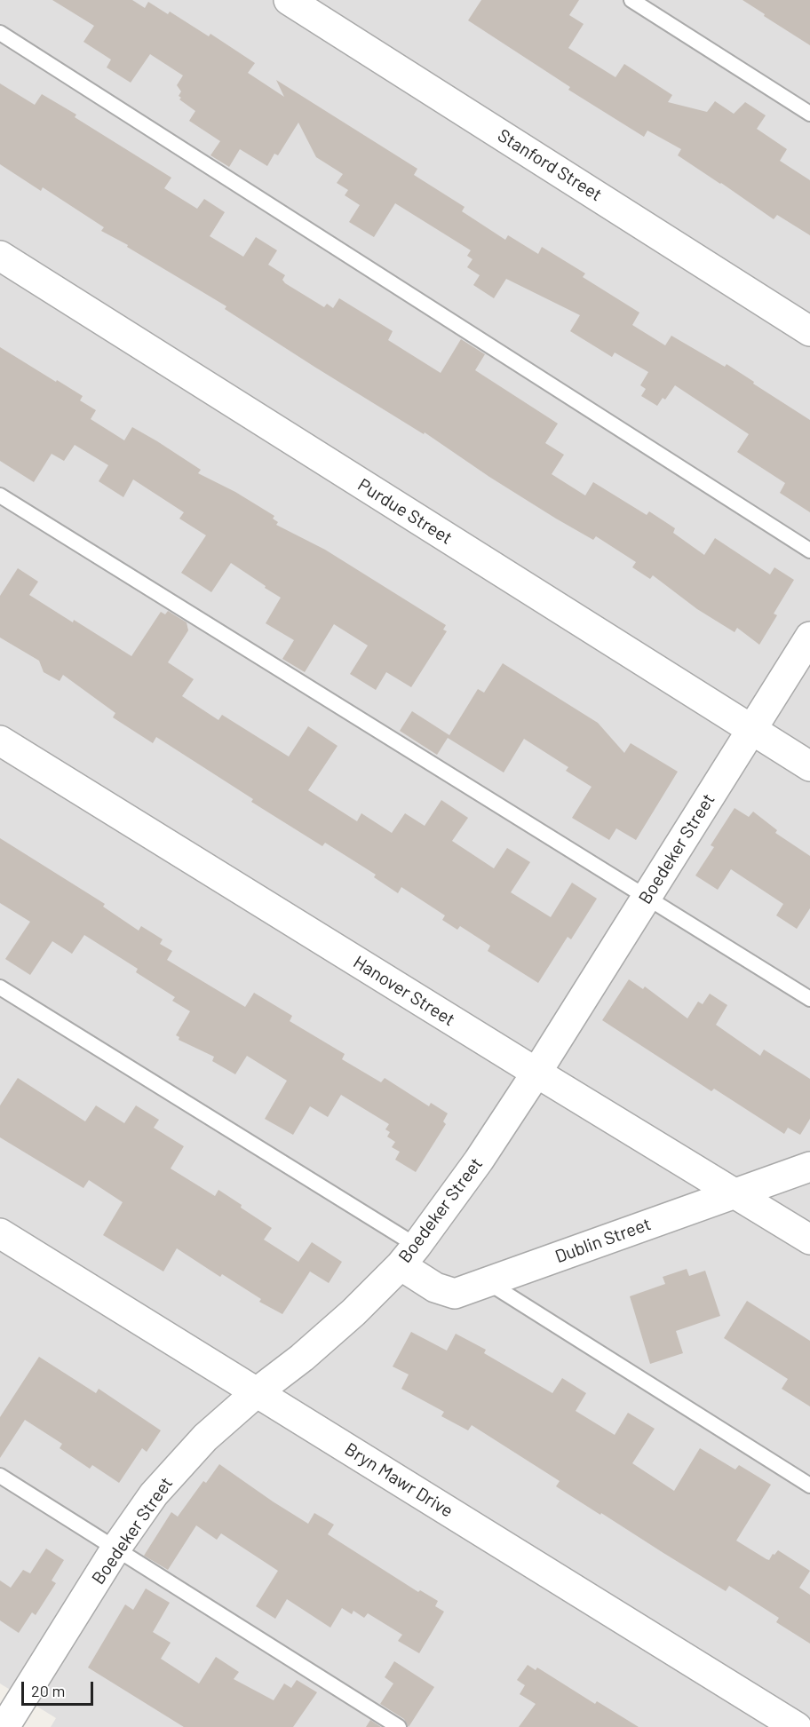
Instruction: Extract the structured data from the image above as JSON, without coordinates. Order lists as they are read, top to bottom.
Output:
{
  "streets": {
    "street": [
      "Stanford Street",
      "Purdue Street",
      "Boedeker Street",
      "Hanover Street",
      "Dublin Street",
      "Bryn Mawr Drive"
    ]
  },
  "crossings": [
    ["Purdue Street", "Boedeker Street"],
    ["Boedeker Street", "Hanover Street"],
    ["Boedeker Street", "Dublin Street"],
    ["Boedeker Street", "Bryn Mawr Drive"],
    ["Hanover Street", "Dublin Street"]
  ],
  "scale_bar": "20 m"
}
